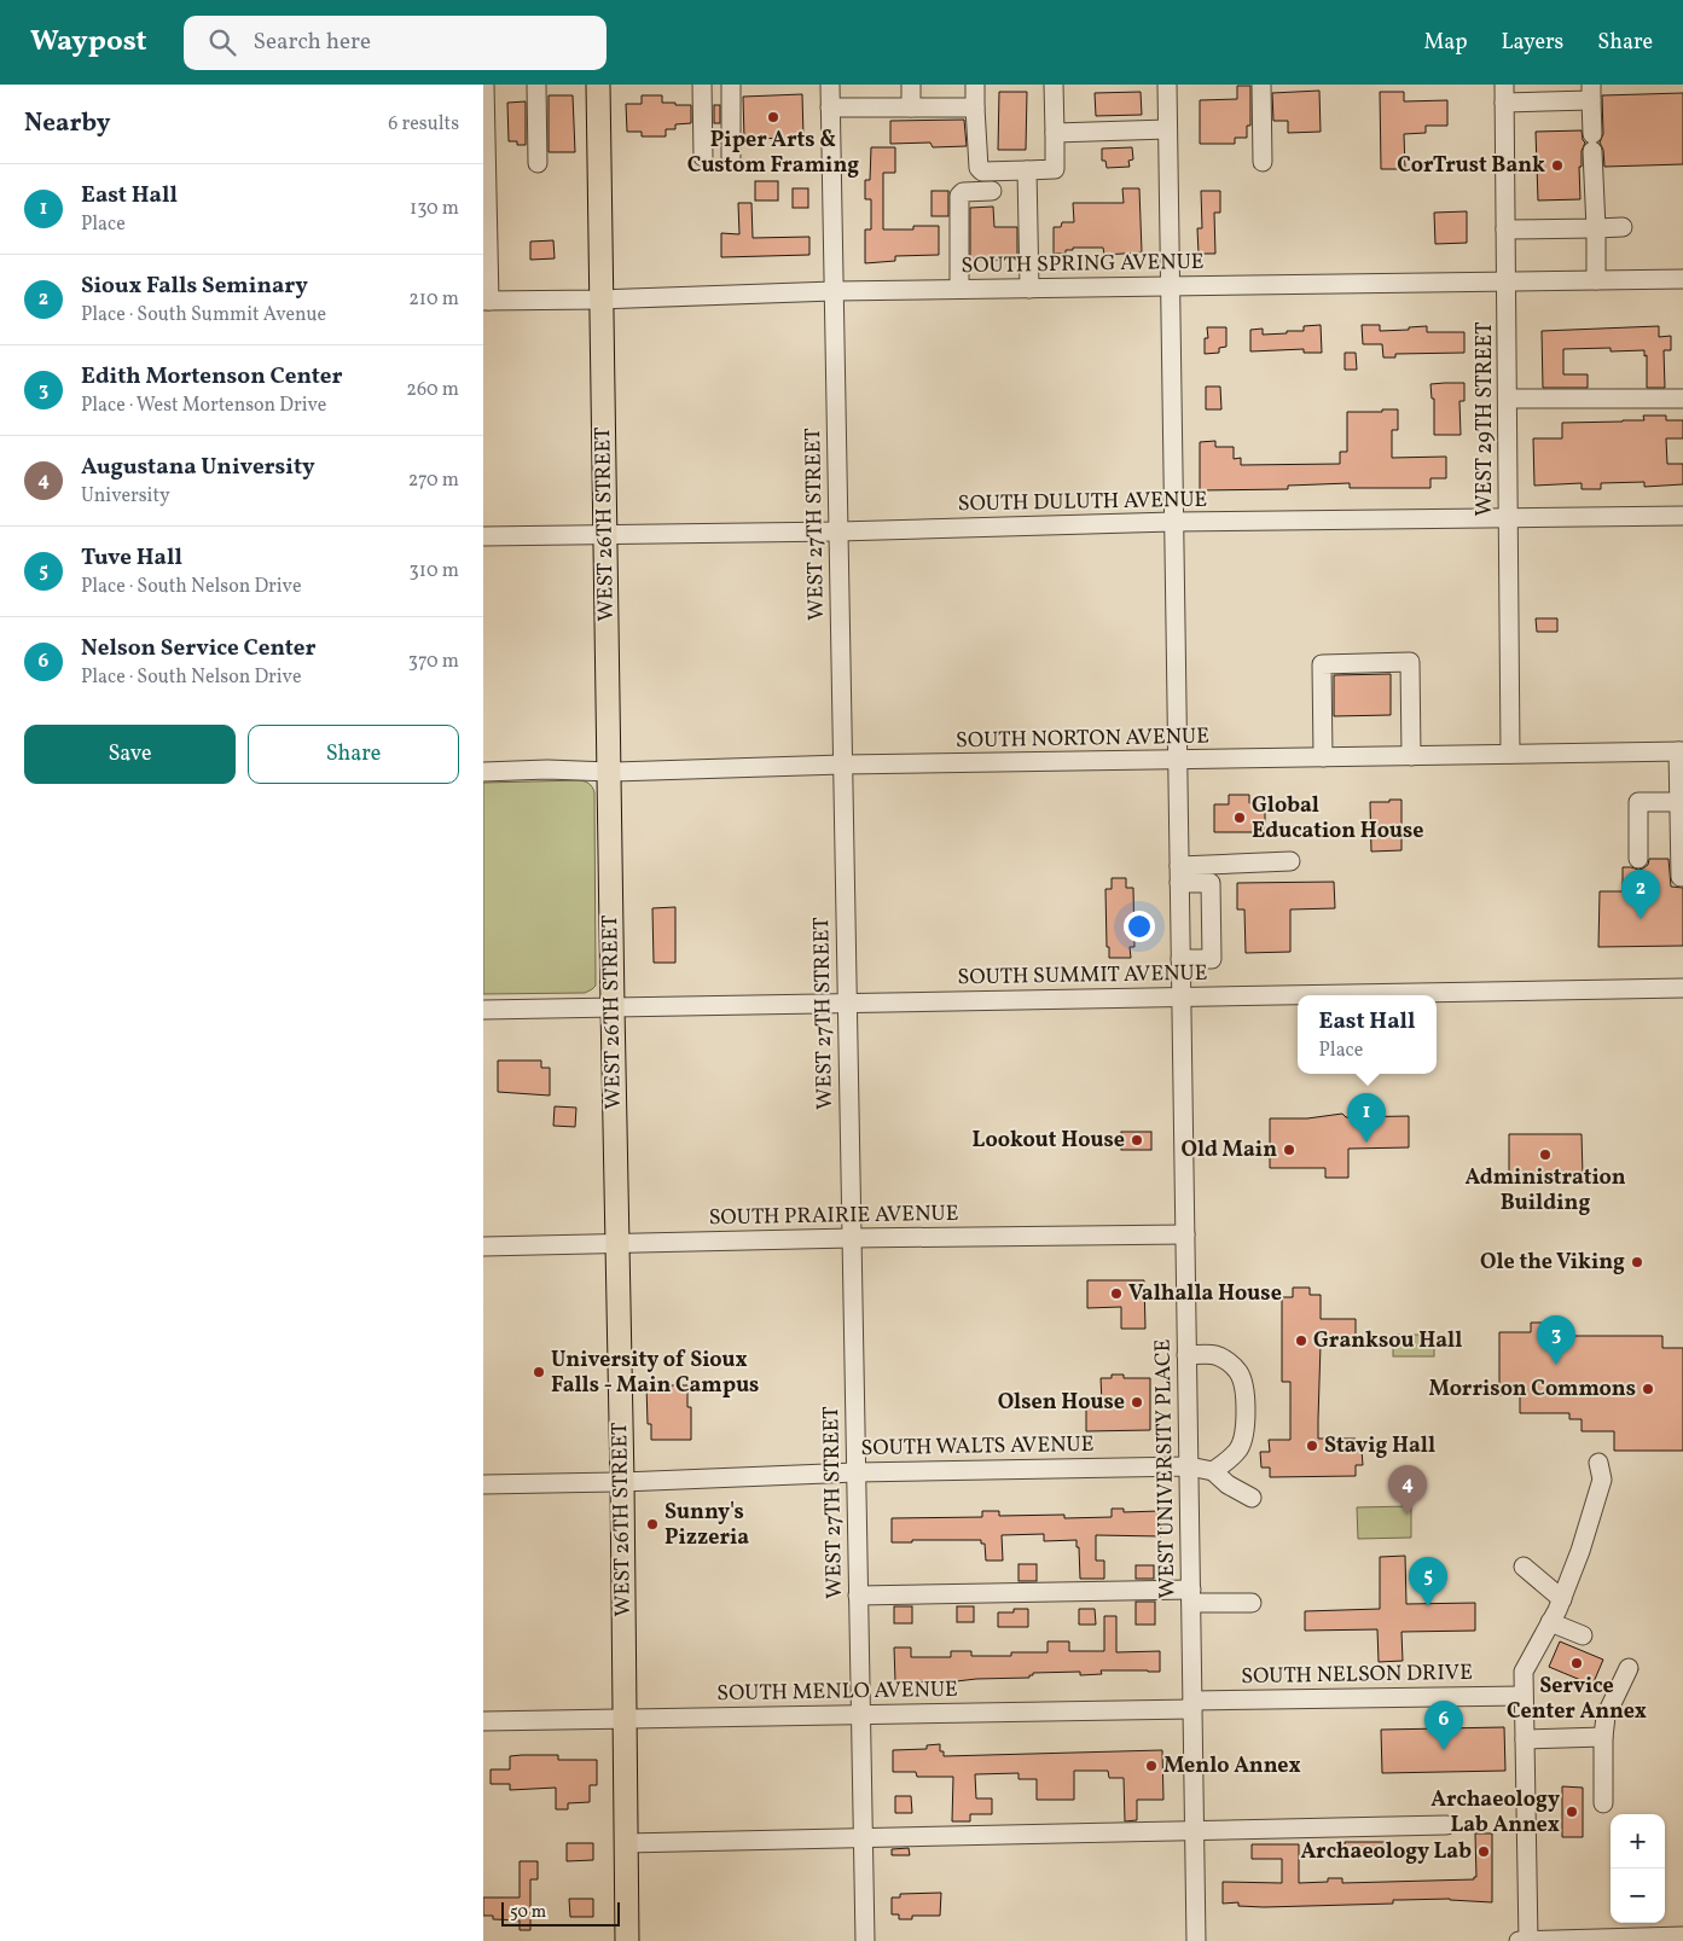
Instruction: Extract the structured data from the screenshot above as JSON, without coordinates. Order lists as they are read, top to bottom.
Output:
{
  "streets": {
    "main road": ["WEST 26TH STREET"],
    "street": [
      "SOUTH SPRING AVENUE",
      "WEST 29TH STREET",
      "SOUTH DULUTH AVENUE",
      "WEST 27TH STREET",
      "SOUTH NORTON AVENUE",
      "SOUTH SUMMIT AVENUE",
      "SOUTH PRAIRIE AVENUE",
      "SOUTH WALTS AVENUE",
      "WEST UNIVERSITY PLACE",
      "SOUTH NELSON DRIVE",
      "SOUTH MENLO AVENUE"
    ]
  },
  "crossings": [
    ["SOUTH SPRING AVENUE", "WEST 29TH STREET"],
    ["SOUTH SPRING AVENUE", "WEST 26TH STREET"],
    ["SOUTH SPRING AVENUE", "WEST 27TH STREET"],
    ["SOUTH SPRING AVENUE", "WEST UNIVERSITY PLACE"],
    ["WEST 29TH STREET", "SOUTH DULUTH AVENUE"],
    ["WEST 29TH STREET", "SOUTH NORTON AVENUE"],
    ["SOUTH DULUTH AVENUE", "WEST 26TH STREET"],
    ["SOUTH DULUTH AVENUE", "WEST 27TH STREET"],
    ["SOUTH DULUTH AVENUE", "WEST UNIVERSITY PLACE"],
    ["WEST 26TH STREET", "SOUTH NORTON AVENUE"],
    ["WEST 26TH STREET", "SOUTH SUMMIT AVENUE"],
    ["WEST 26TH STREET", "SOUTH PRAIRIE AVENUE"],
    ["WEST 26TH STREET", "SOUTH WALTS AVENUE"],
    ["WEST 26TH STREET", "SOUTH MENLO AVENUE"],
    ["WEST 27TH STREET", "SOUTH NORTON AVENUE"],
    ["WEST 27TH STREET", "SOUTH SUMMIT AVENUE"],
    ["WEST 27TH STREET", "SOUTH PRAIRIE AVENUE"],
    ["WEST 27TH STREET", "SOUTH WALTS AVENUE"],
    ["WEST 27TH STREET", "SOUTH MENLO AVENUE"],
    ["SOUTH NORTON AVENUE", "WEST UNIVERSITY PLACE"],
    ["SOUTH SUMMIT AVENUE", "WEST UNIVERSITY PLACE"],
    ["SOUTH PRAIRIE AVENUE", "WEST UNIVERSITY PLACE"],
    ["SOUTH WALTS AVENUE", "WEST UNIVERSITY PLACE"],
    ["WEST UNIVERSITY PLACE", "SOUTH NELSON DRIVE"],
    ["WEST UNIVERSITY PLACE", "SOUTH MENLO AVENUE"],
    ["SOUTH NELSON DRIVE", "SOUTH MENLO AVENUE"]
  ],
  "places": [
    "Piper Arts & Custom Framing",
    "CorTrust Bank",
    "Global Education House",
    "Lookout House",
    "Old Main",
    "Administration Building",
    "Ole the Viking",
    "Valhalla House",
    "Granksou Hall",
    "University of Sioux Falls - Main Campus",
    "Morrison Commons",
    "Olsen House",
    "Stavig Hall",
    "Sunny's Pizzeria",
    "Service Center Annex",
    "Menlo Annex",
    "Archaeology Lab Annex",
    "Archaeology Lab"
  ],
  "scale_bar": "50 m",
  "page": {
    "header": "Waypost",
    "search": "Search here",
    "nav": ["Map", "Layers", "Share"],
    "heading": ["Nearby", "6 results"],
    "list": [
      {
        "mark": "1",
        "name": "East Hall",
        "note": "Place",
        "value": "130 m"
      },
      {
        "mark": "2",
        "name": "Sioux Falls Seminary",
        "note": "Place · South Summit Avenue",
        "value": "210 m"
      },
      {
        "mark": "3",
        "name": "Edith Mortenson Center",
        "note": "Place · West Mortenson Drive",
        "value": "260 m"
      },
      {
        "mark": "4",
        "name": "Augustana University",
        "note": "University",
        "value": "270 m"
      },
      {
        "mark": "5",
        "name": "Tuve Hall",
        "note": "Place · South Nelson Drive",
        "value": "310 m"
      },
      {
        "mark": "6",
        "name": "Nelson Service Center",
        "note": "Place · South Nelson Drive",
        "value": "370 m"
      }
    ],
    "buttons": ["Save", "Share"],
    "pins": [
      "2",
      "1",
      "3",
      "4",
      "5",
      "6"
    ],
    "popup": ["East Hall", "Place"],
    "map_buttons": ["+", "−"],
    "scale": "50 m"
  }
}
